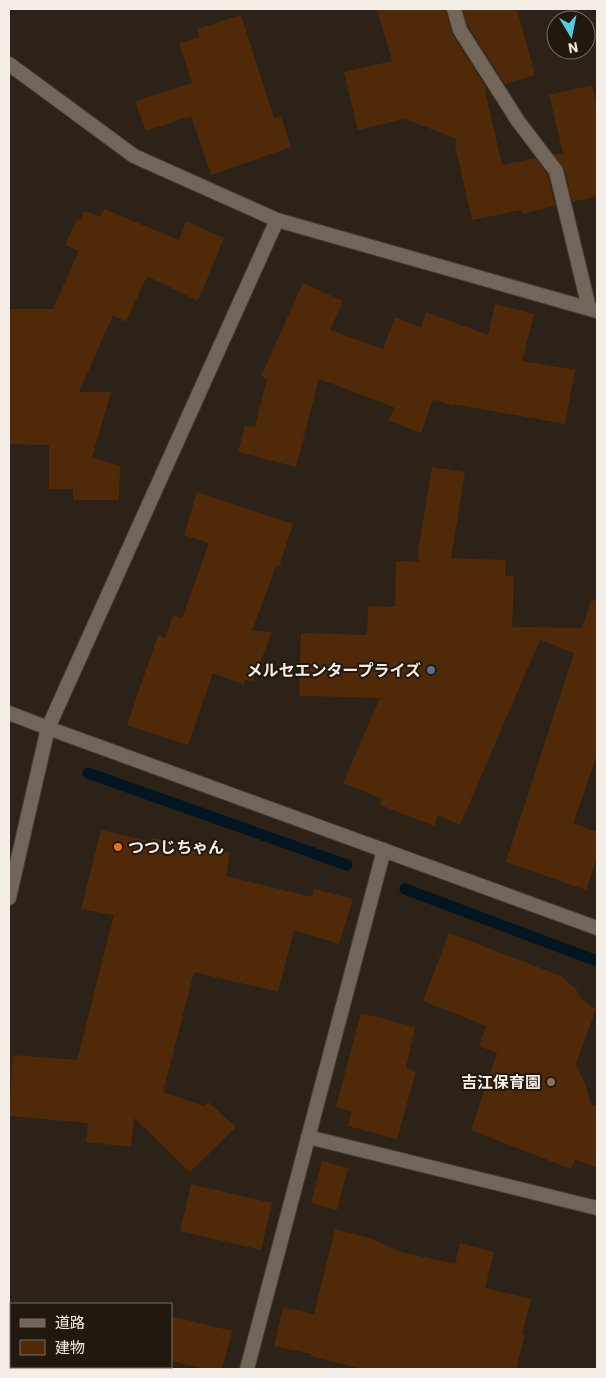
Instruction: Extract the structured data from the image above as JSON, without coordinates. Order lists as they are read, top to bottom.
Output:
{
  "places": ["メルセエンタープライズ", "つつじちゃん", "吉江保育園"],
  "legend": ["道路", "建物"],
  "north": "bottom"
}
